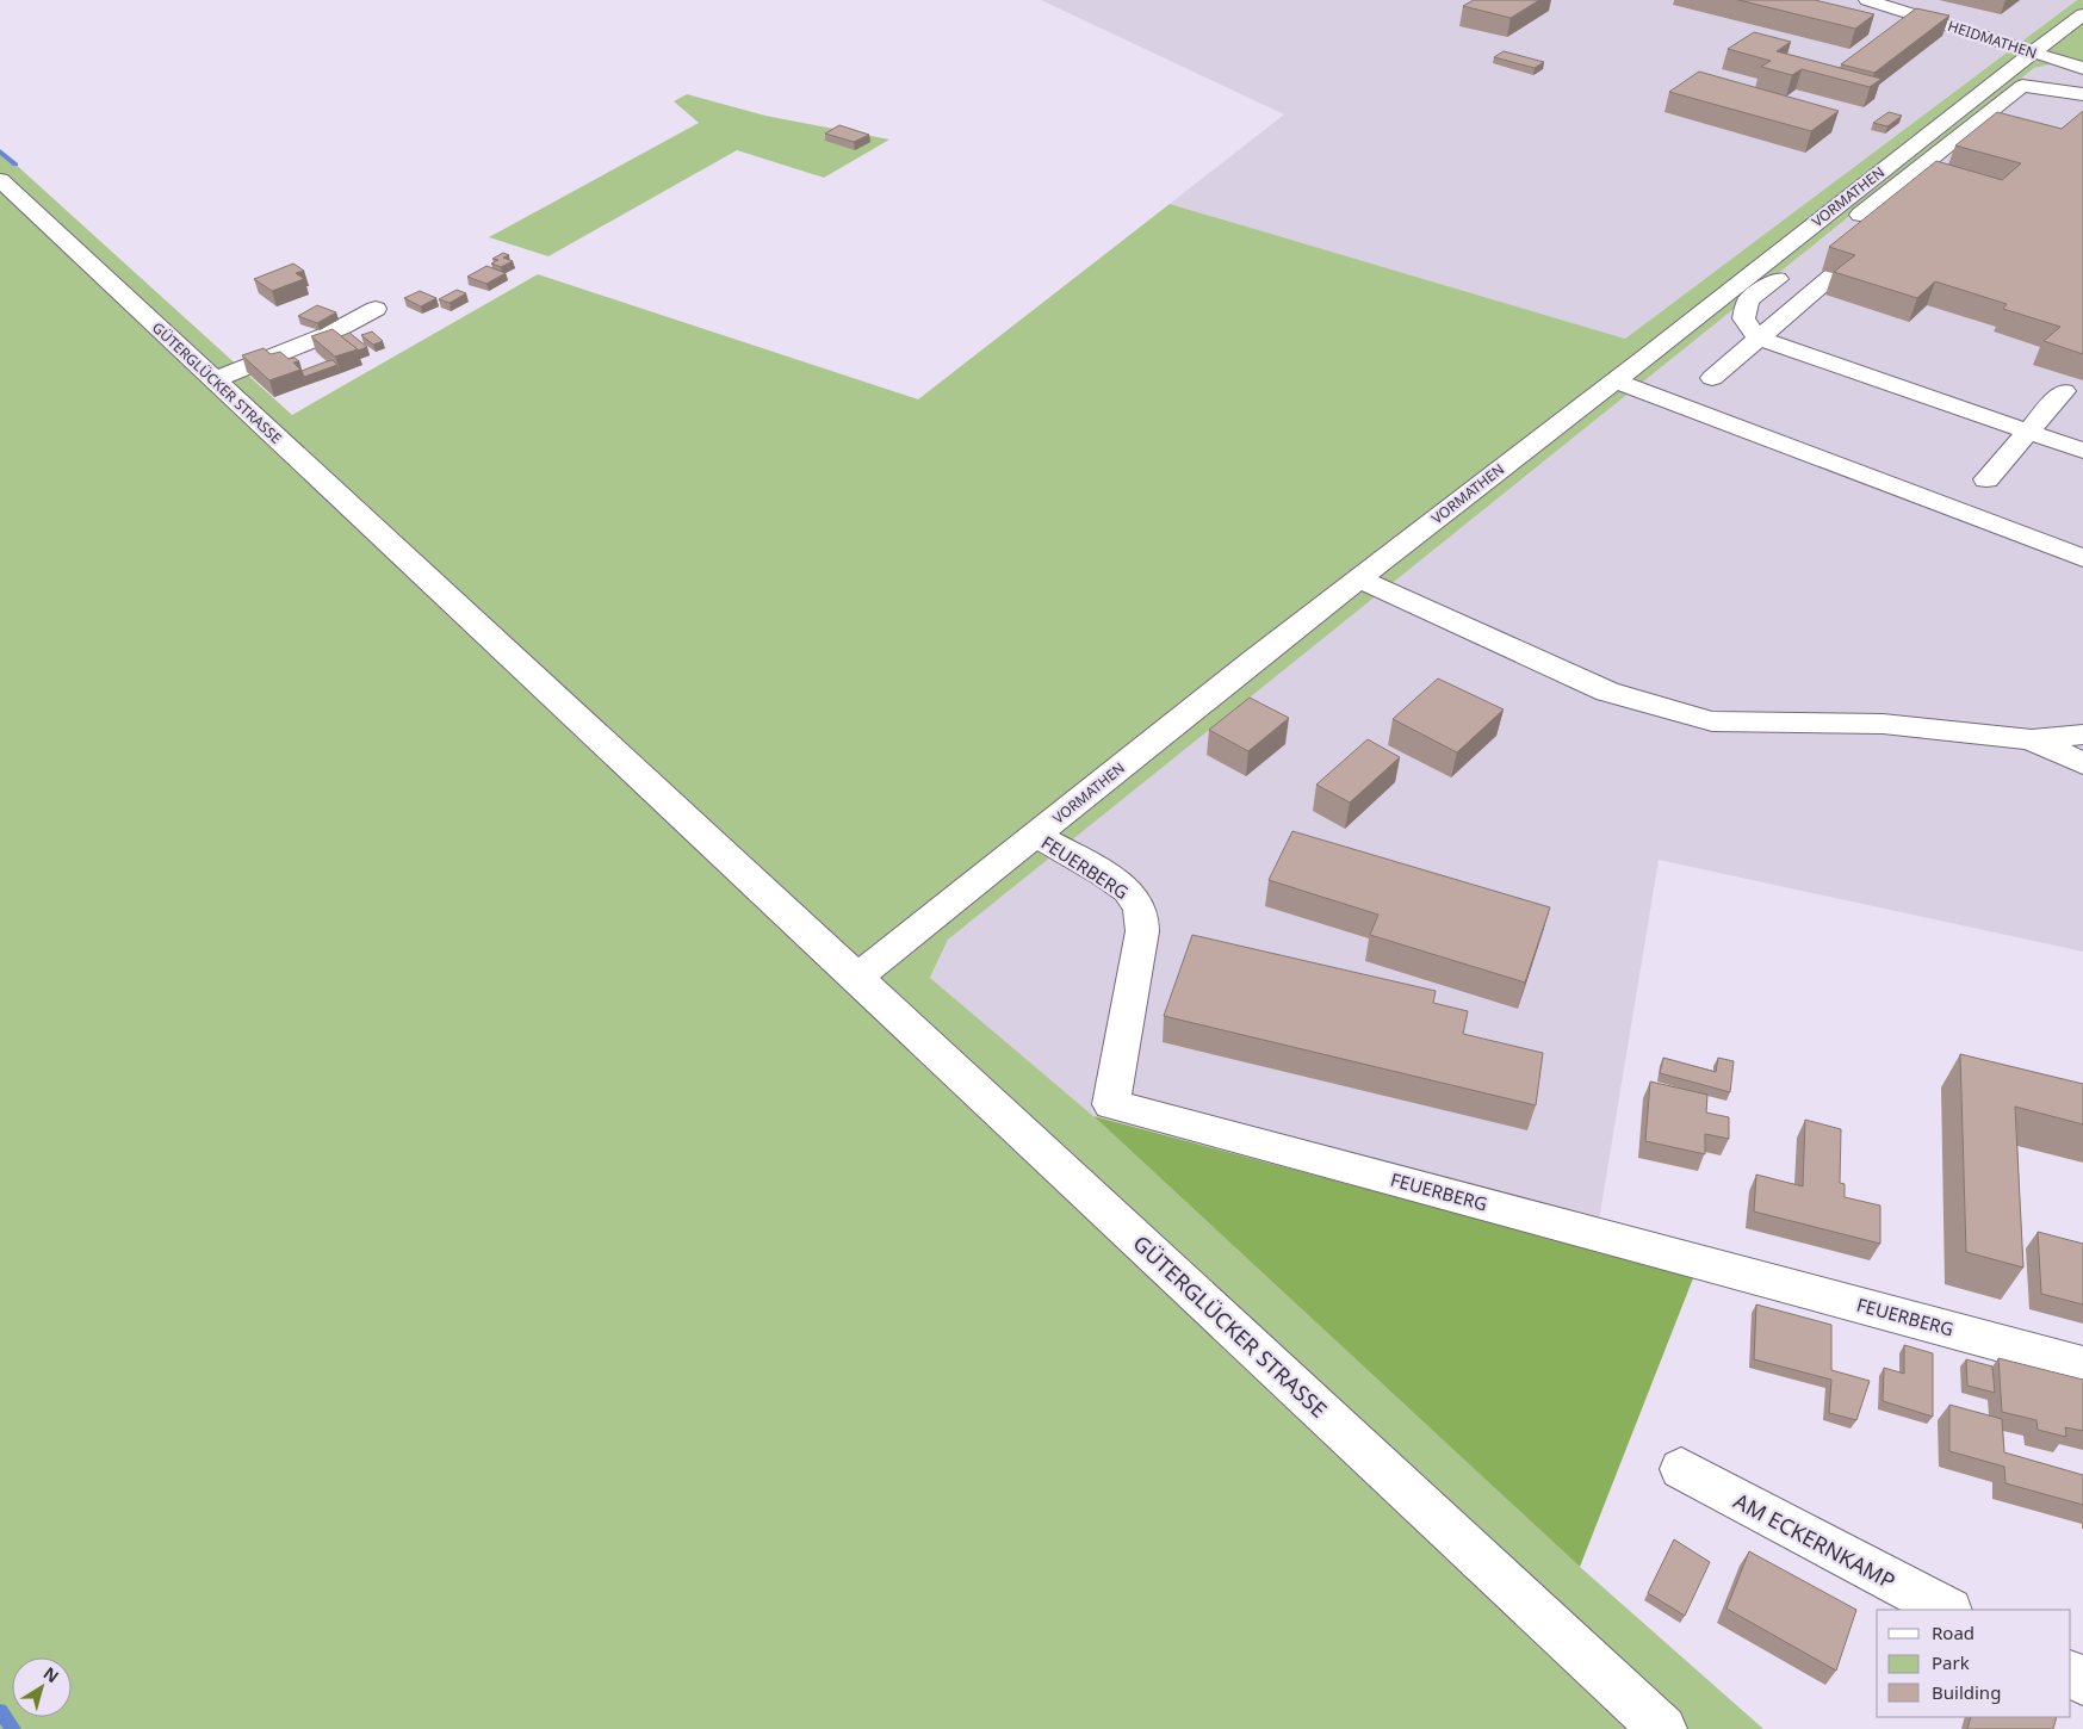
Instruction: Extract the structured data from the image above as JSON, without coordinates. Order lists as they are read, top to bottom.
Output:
{
  "streets": {
    "street": [
      "HEIDMATHEN",
      "VORMATHEN",
      "GÜTERGLÜCKER STRASSE",
      "FEUERBERG",
      "AM ECKERNKAMP"
    ]
  },
  "crossings": [
    ["HEIDMATHEN", "VORMATHEN"],
    ["VORMATHEN", "GÜTERGLÜCKER STRASSE"],
    ["VORMATHEN", "FEUERBERG"]
  ],
  "legend": ["Road", "Park", "Building"],
  "north": "top right"
}
